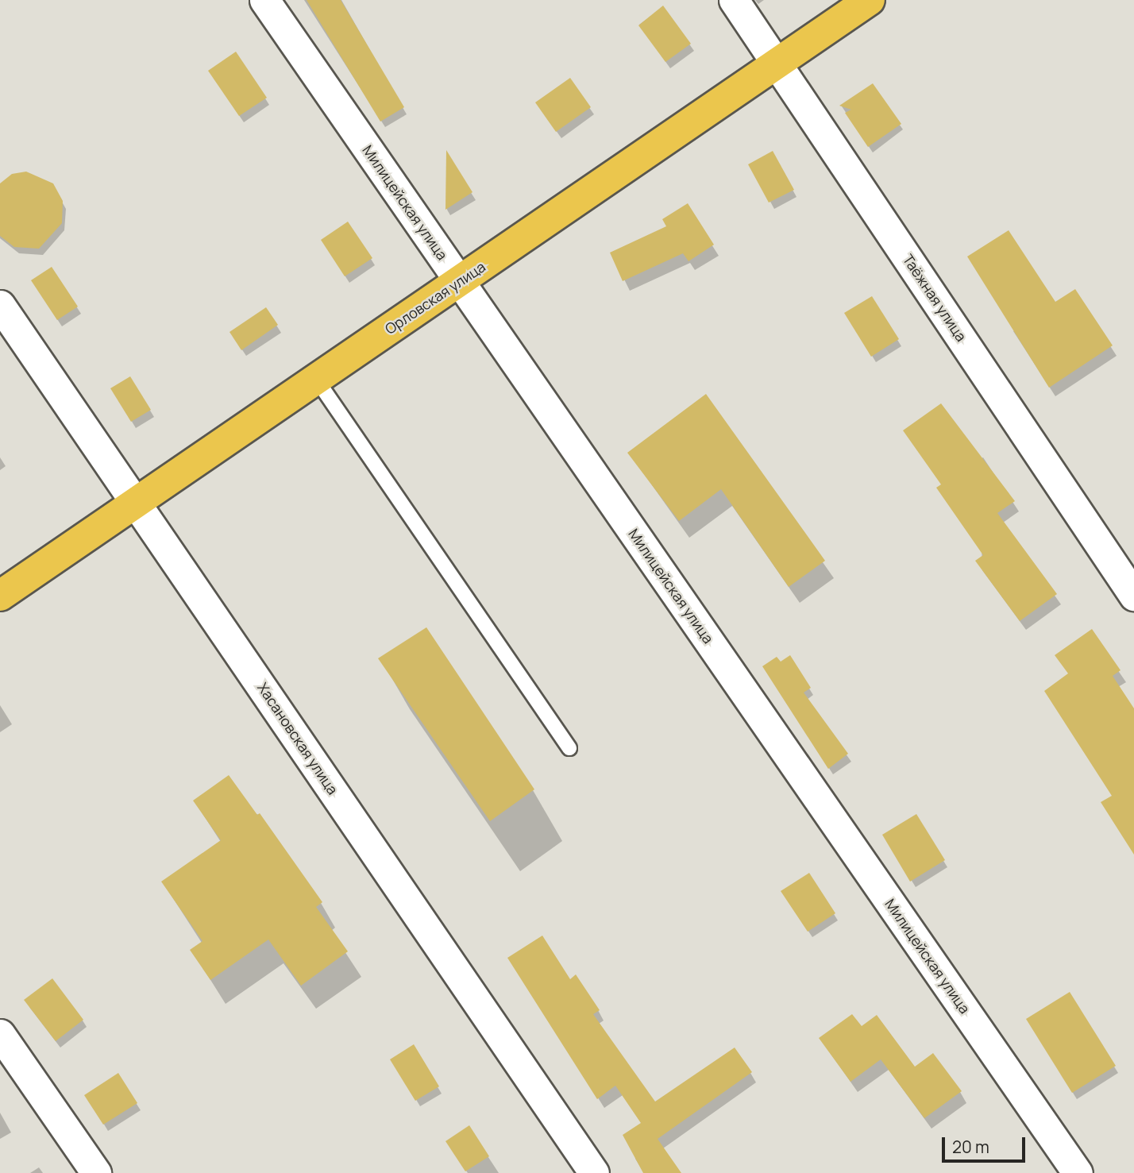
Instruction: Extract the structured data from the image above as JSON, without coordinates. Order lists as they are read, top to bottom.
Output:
{
  "streets": {
    "highway": ["Орловская улица"],
    "street": ["Милицейская улица", "Таёжная улица", "Хасановская улица"]
  },
  "crossings": [
    ["Милицейская улица", "Орловская улица"],
    ["Орловская улица", "Таёжная улица"],
    ["Орловская улица", "Хасановская улица"]
  ],
  "scale_bar": "20 m"
}
